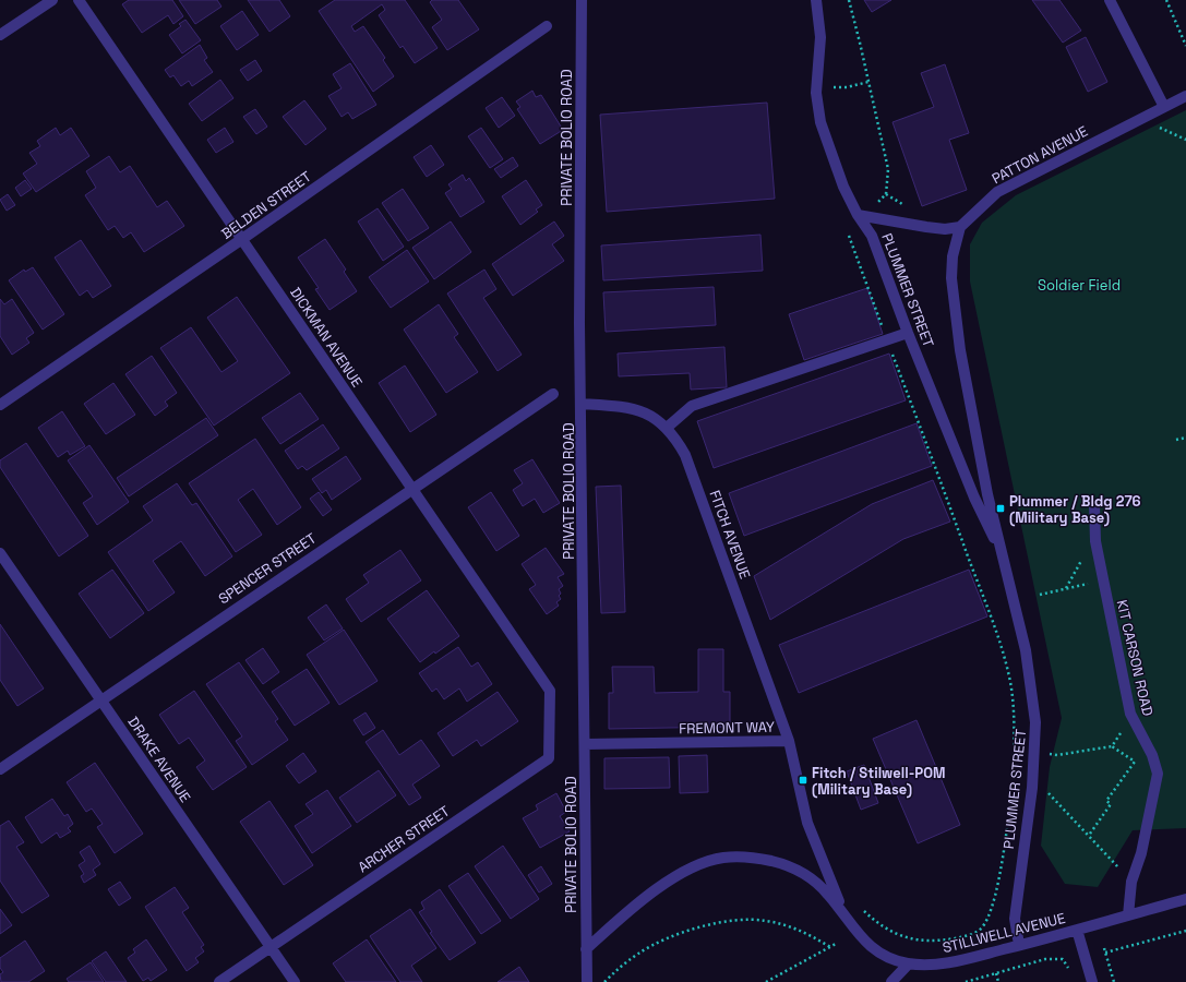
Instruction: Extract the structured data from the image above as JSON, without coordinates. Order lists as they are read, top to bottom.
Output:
{
  "streets": {
    "street": [
      "PRIVATE BOLIO ROAD",
      "PATTON AVENUE",
      "BELDEN STREET",
      "PLUMMER STREET",
      "DICKMAN AVENUE",
      "FITCH AVENUE",
      "SPENCER STREET",
      "KIT CARSON ROAD",
      "FREMONT WAY",
      "DRAKE AVENUE",
      "ARCHER STREET",
      "STILLWELL AVENUE"
    ]
  },
  "crossings": [
    ["PRIVATE BOLIO ROAD", "FITCH AVENUE"],
    ["PRIVATE BOLIO ROAD", "FREMONT WAY"],
    ["PATTON AVENUE", "PLUMMER STREET"],
    ["BELDEN STREET", "DICKMAN AVENUE"],
    ["PLUMMER STREET", "STILLWELL AVENUE"],
    ["DICKMAN AVENUE", "SPENCER STREET"],
    ["DICKMAN AVENUE", "ARCHER STREET"],
    ["FITCH AVENUE", "FREMONT WAY"],
    ["SPENCER STREET", "DRAKE AVENUE"],
    ["KIT CARSON ROAD", "STILLWELL AVENUE"],
    ["FREMONT WAY", "STILLWELL AVENUE"],
    ["DRAKE AVENUE", "ARCHER STREET"]
  ],
  "parks": ["Soldier Field"],
  "places": {
    "transit": ["Plummer / Bldg 276 (Military Base)", "Fitch / Stilwell-POM (Military Base)"]
  }
}
